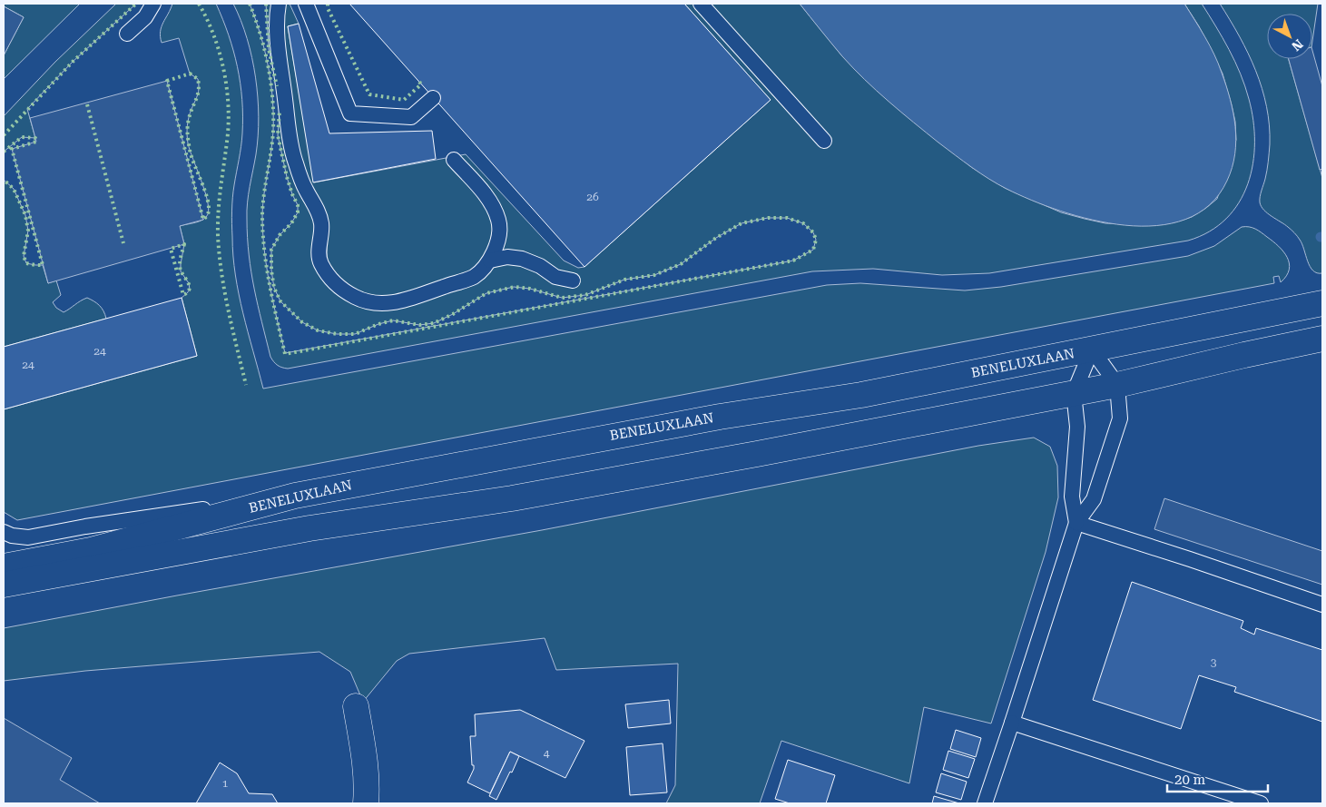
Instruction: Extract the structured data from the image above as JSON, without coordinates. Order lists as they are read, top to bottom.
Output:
{
  "streets": {
    "main road": ["BENELUXLAAN"]
  },
  "house_numbers": [
    "26",
    "24",
    "24",
    "3",
    "4",
    "1"
  ],
  "scale_bar": "20 m",
  "north": "bottom right"
}
